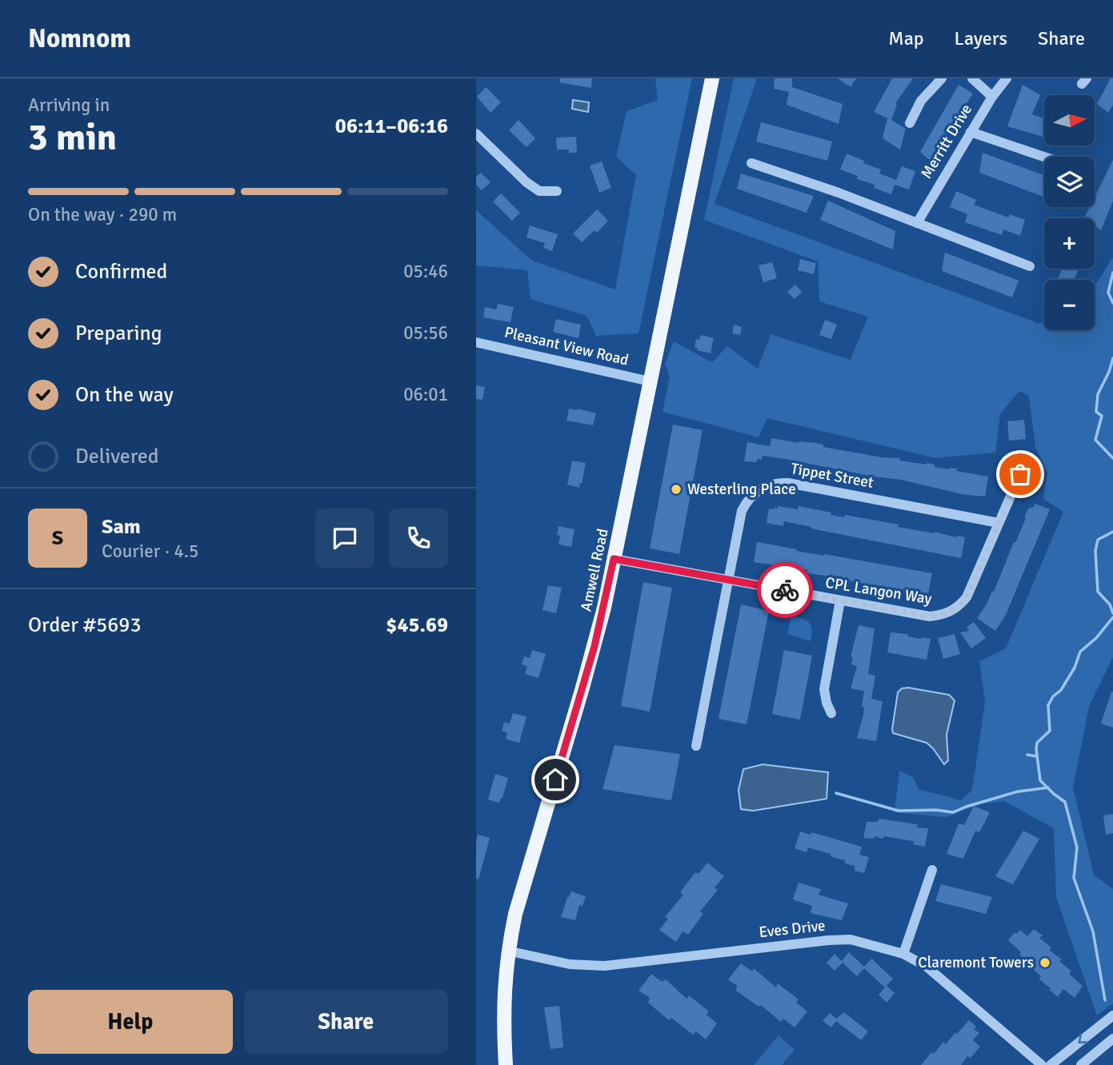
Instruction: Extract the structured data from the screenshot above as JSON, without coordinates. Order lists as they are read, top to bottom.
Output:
{
  "streets": {
    "main road": ["Amwell Road"],
    "street": [
      "Merritt Drive",
      "Pleasant View Road",
      "Tippet Street",
      "CPL Langon Way",
      "Eves Drive"
    ]
  },
  "crossings": [
    ["Pleasant View Road", "Amwell Road"],
    ["Tippet Street", "CPL Langon Way"],
    ["Amwell Road", "CPL Langon Way"],
    ["Amwell Road", "Eves Drive"]
  ],
  "places": ["Westerling Place", "Claremont Towers"],
  "north": "right",
  "page": {
    "header": "Nomnom",
    "nav": ["Map", "Layers", "Share"],
    "heading": ["3 min", "Arriving in", "06:11–06:16"],
    "panel": [
      "Sam",
      "Courier · 4.5",
      "Order #5693",
      "$45.69"
    ],
    "map_buttons": ["+", "−"],
    "bar": "On the way · 290 m",
    "list": [
      ["Confirmed", "05:46"],
      ["Preparing", "05:56"],
      ["On the way", "06:01"],
      "Delivered"
    ],
    "round": "S",
    "buttons": ["Help", "Share"]
  }
}
